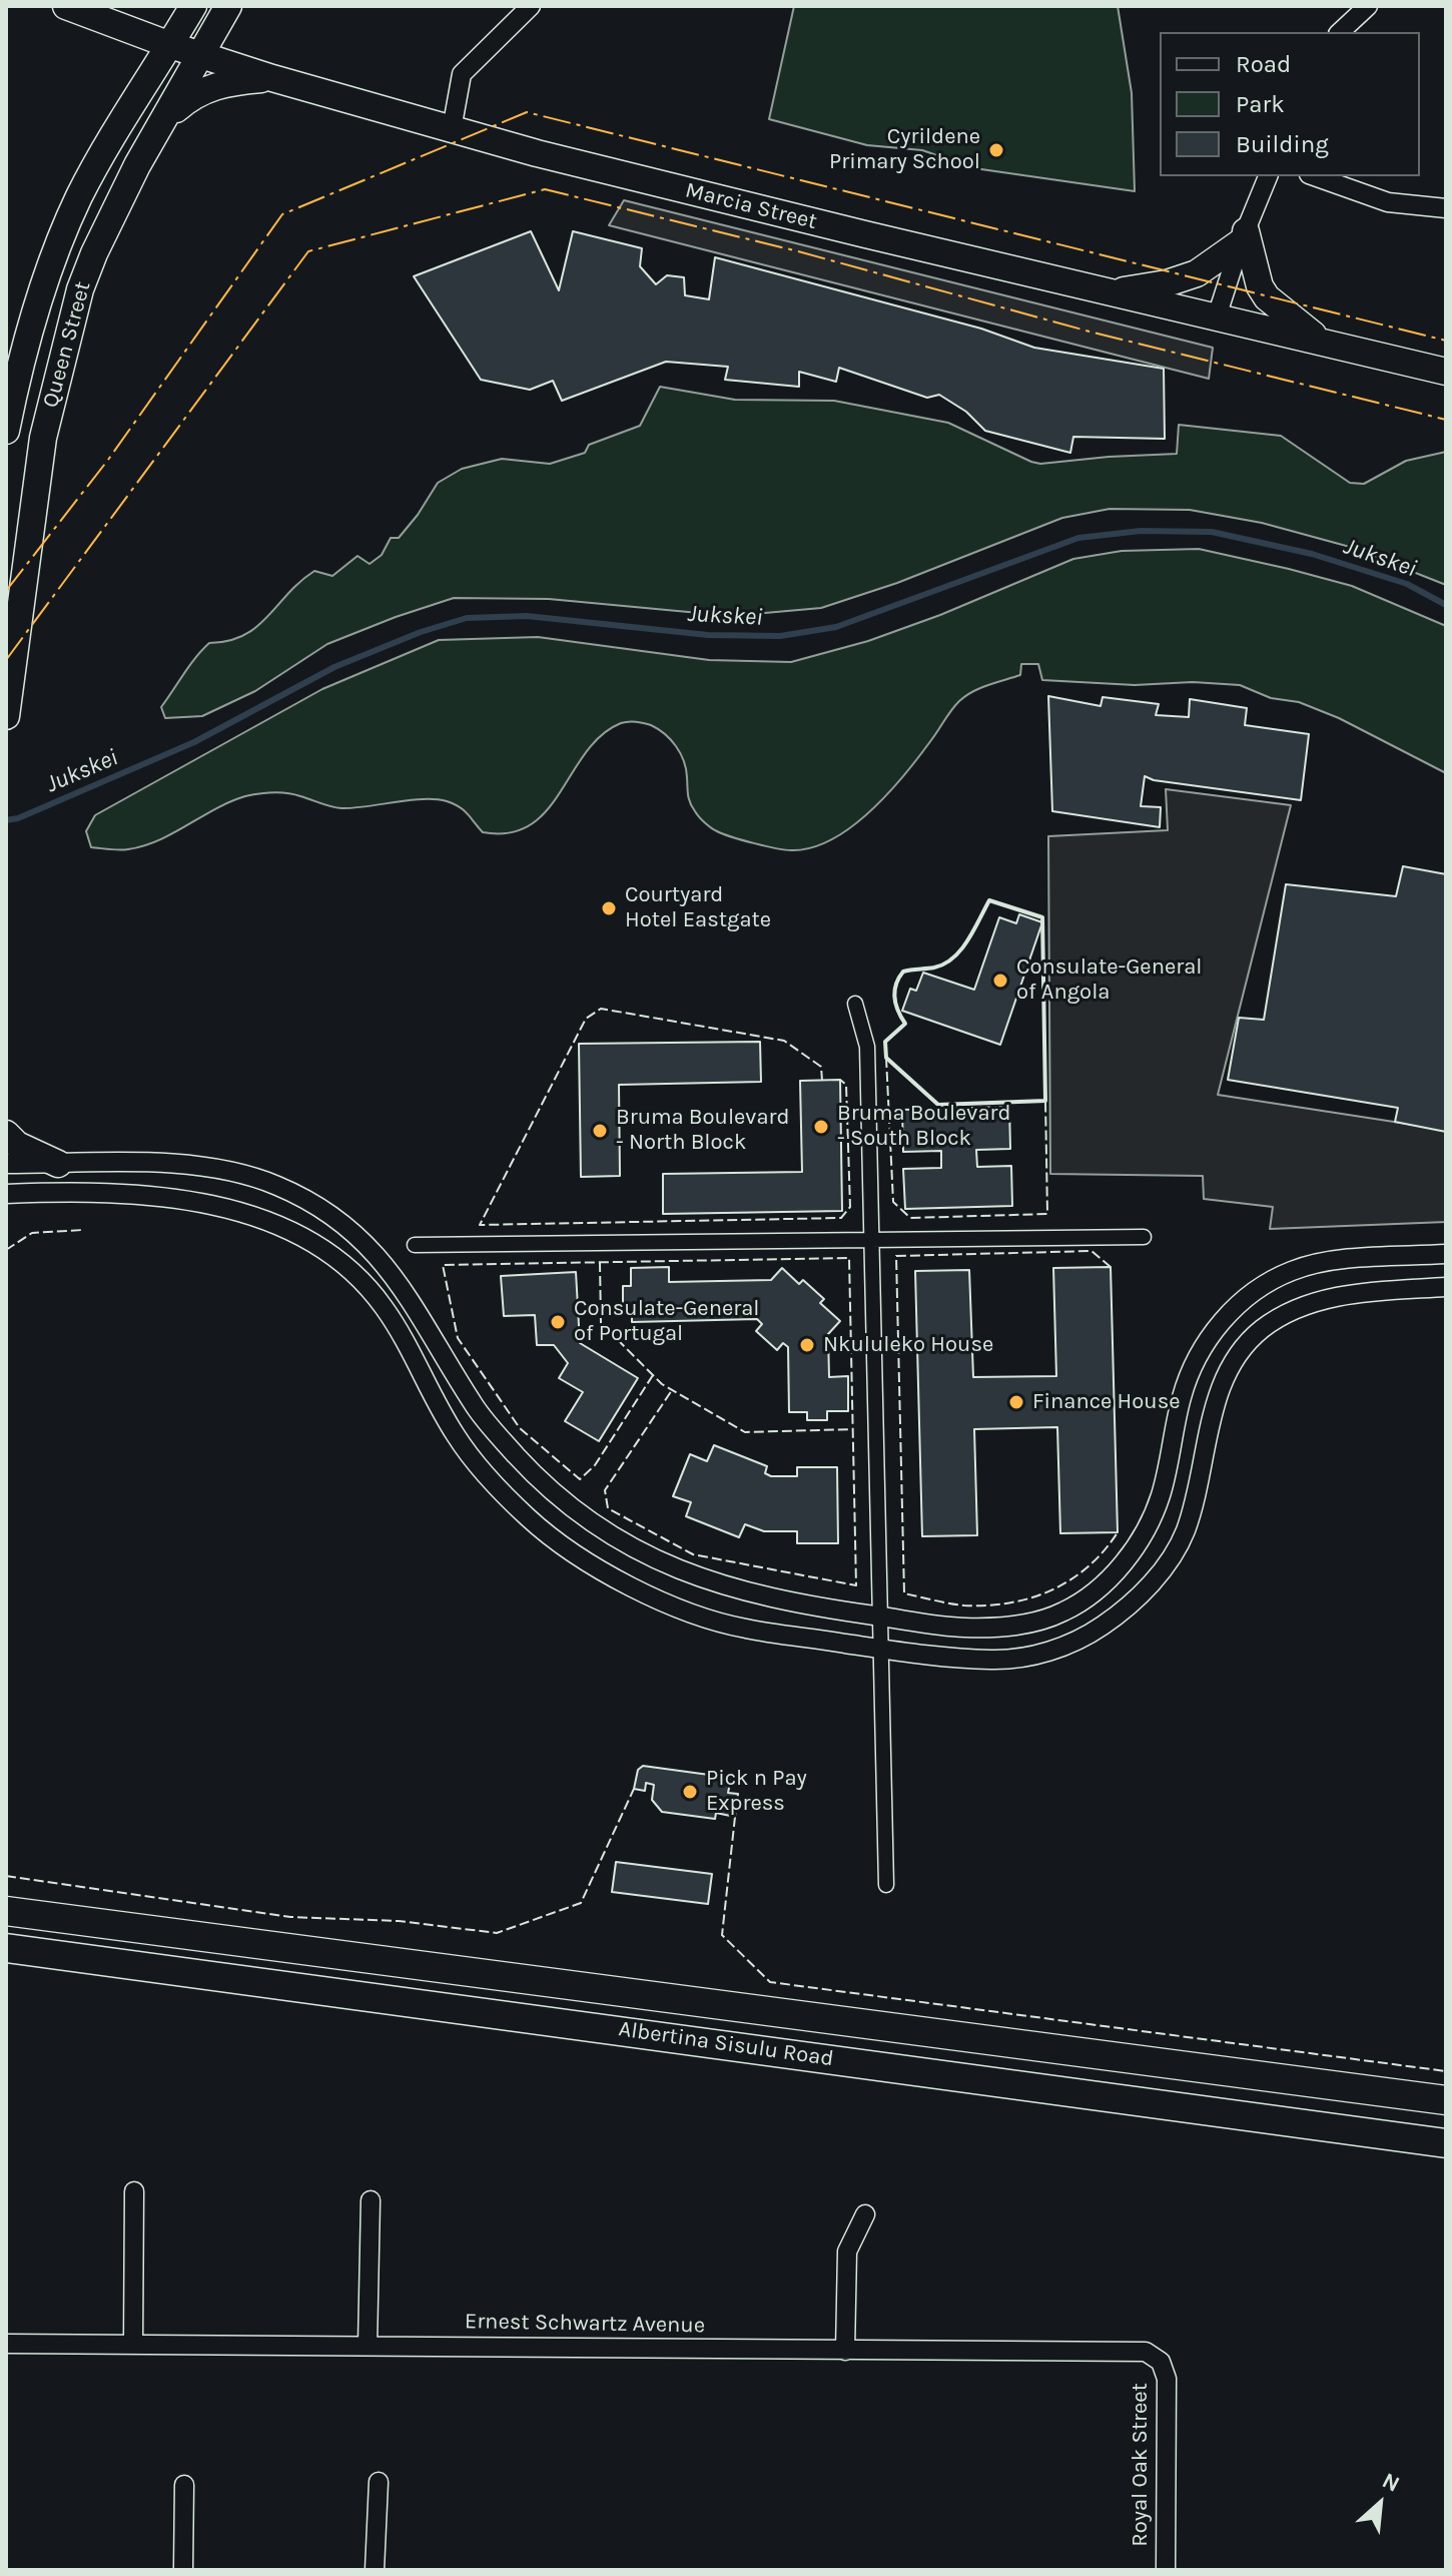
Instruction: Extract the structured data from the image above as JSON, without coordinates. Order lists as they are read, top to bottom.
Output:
{
  "streets": {
    "main road": ["Marcia Street", "Queen Street", "Albertina Sisulu Road"],
    "street": ["Ernest Schwartz Avenue", "Royal Oak Street"]
  },
  "crossings": [
    ["Marcia Street", "Queen Street"],
    ["Ernest Schwartz Avenue", "Royal Oak Street"]
  ],
  "water": ["Jukskei"],
  "places": [
    "Cyrildene Primary School",
    "Courtyard Hotel Eastgate",
    "Consulate-General of Angola",
    "Bruma Boulevard - South Block",
    "Bruma Boulevard - North Block",
    "Consulate-General of Portugal",
    "Nkululeko House",
    "Finance House",
    "Pick n Pay Express"
  ],
  "legend": ["Road", "Park", "Building"],
  "north": "top right"
}
